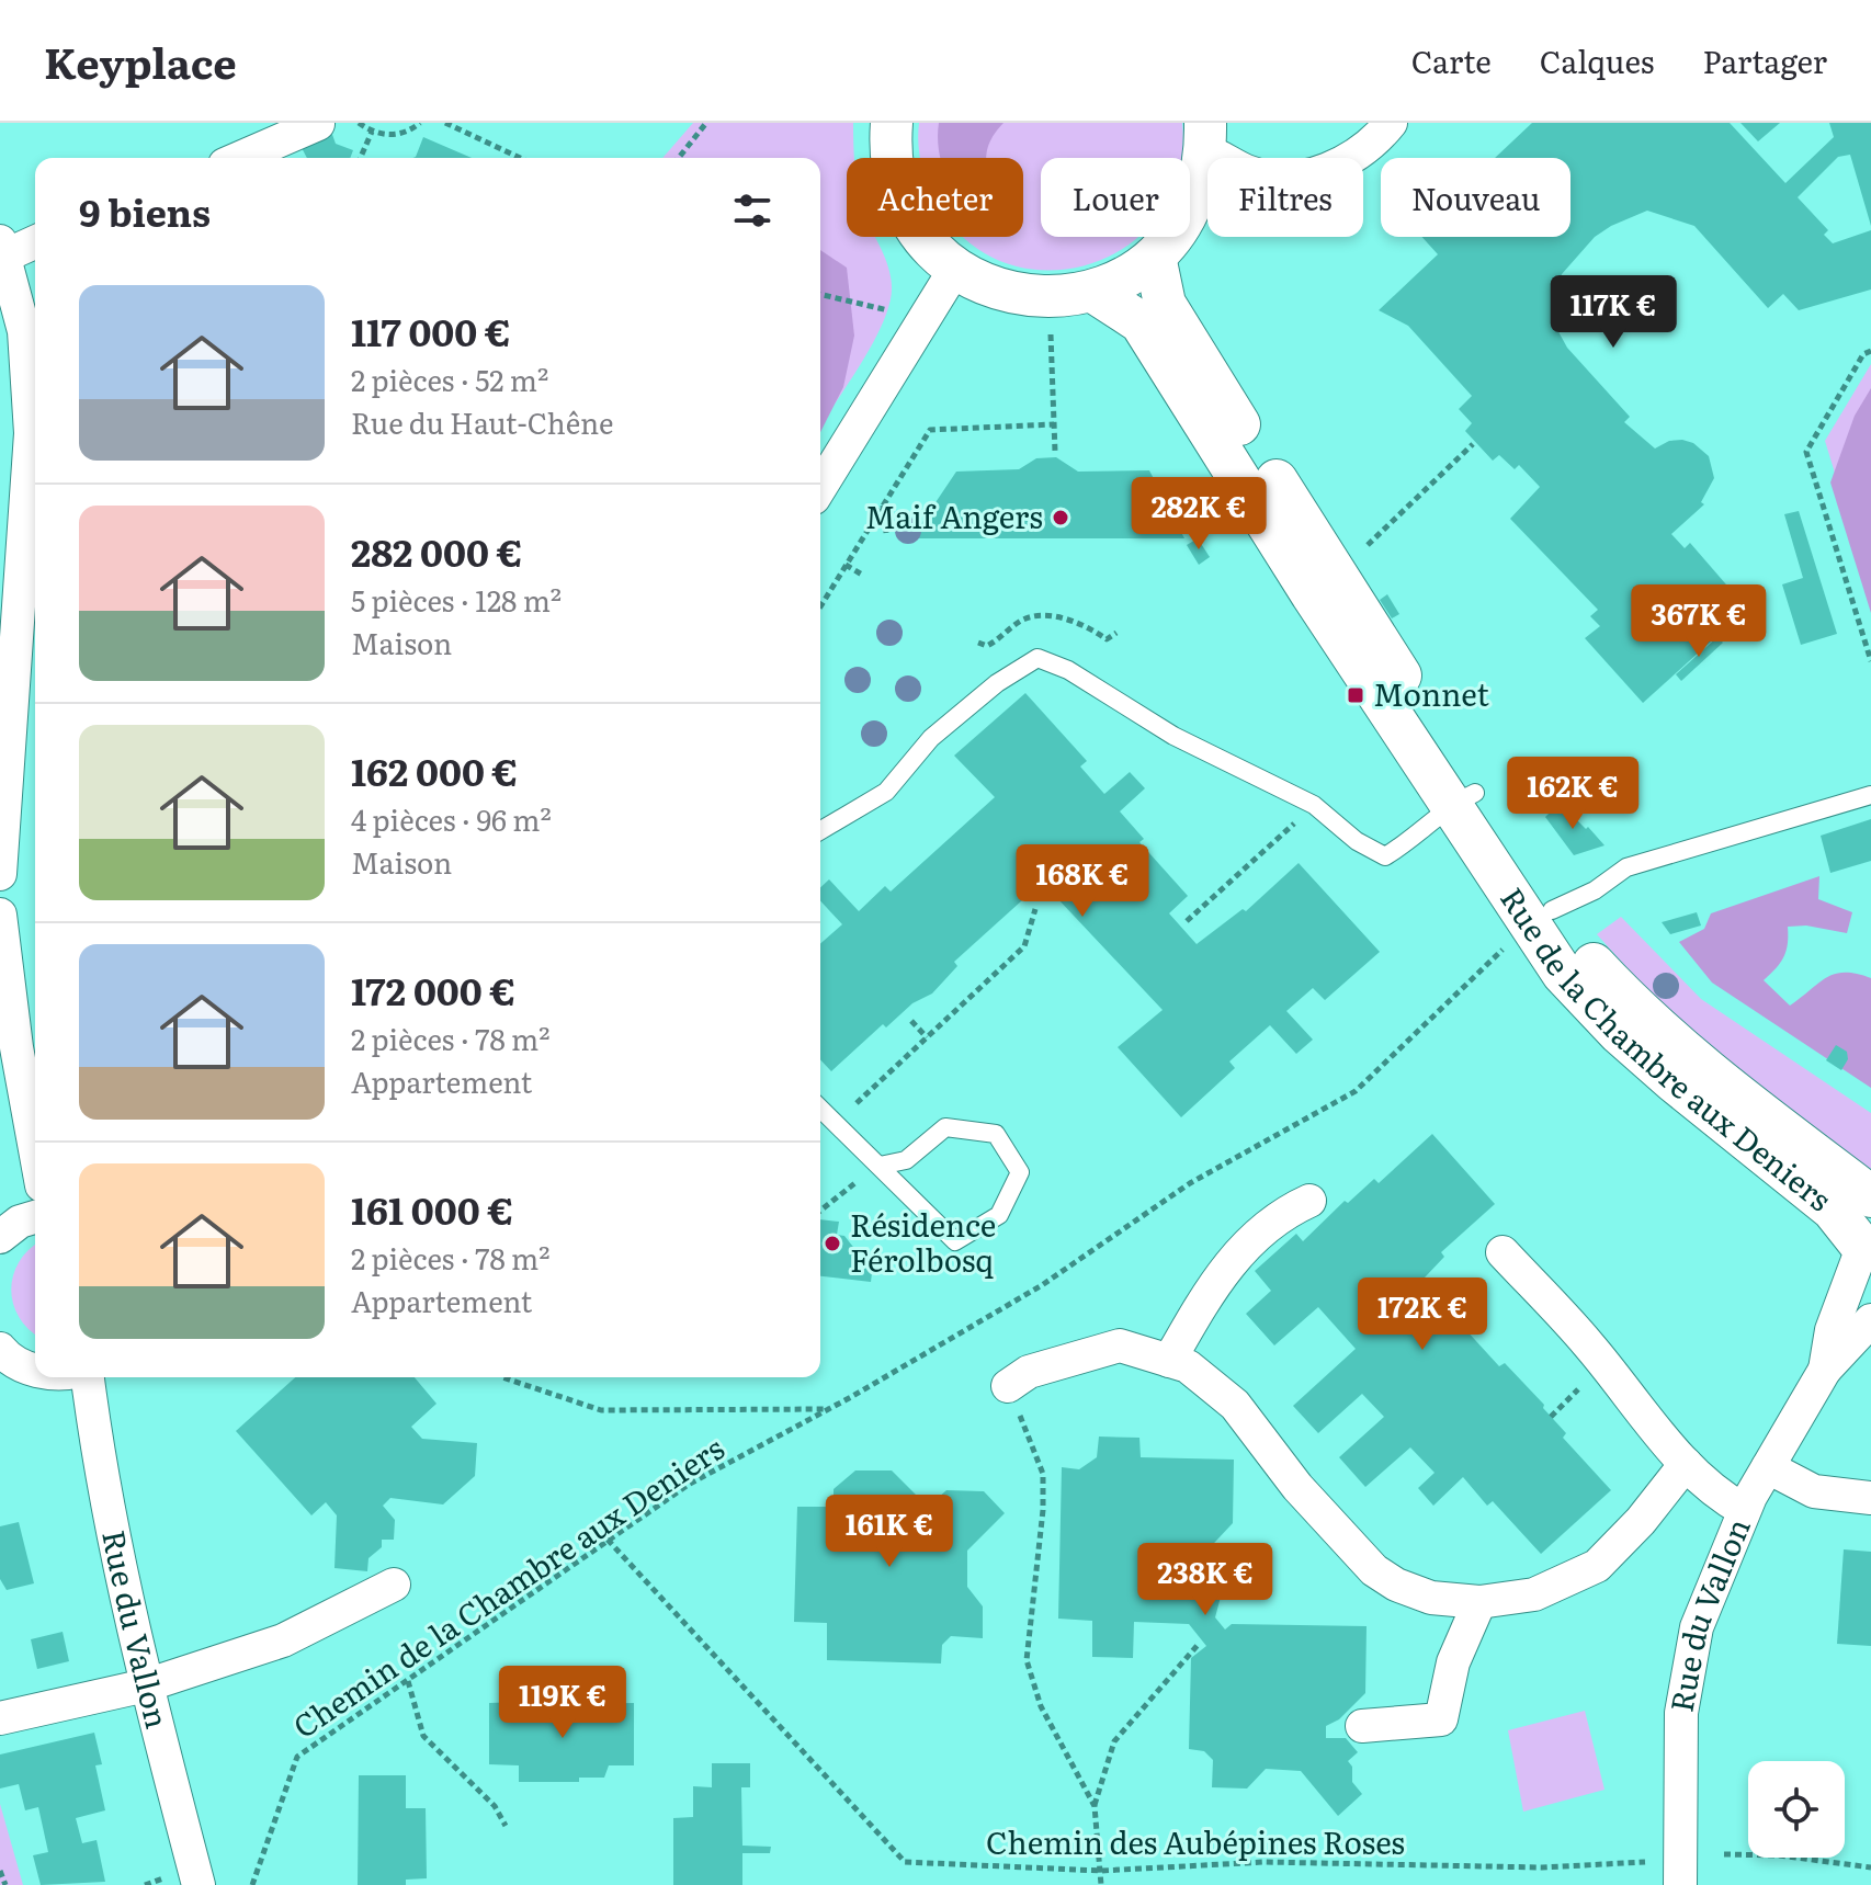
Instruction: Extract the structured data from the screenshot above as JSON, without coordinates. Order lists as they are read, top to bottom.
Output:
{
  "streets": {
    "street": ["Rue de la Chambre aux Deniers", "Rue du Vallon"],
    "path": ["Chemin de la Chambre aux Deniers", "Chemin des Aubépines Roses"]
  },
  "crossings": [
    ["Rue de la Chambre aux Deniers", "Rue du Vallon"],
    ["Chemin de la Chambre aux Deniers", "Chemin des Aubépines Roses"],
    ["Rue du Vallon", "Chemin des Aubépines Roses"]
  ],
  "places": {
    "other": ["Maif Angers", "Résidence Férolbosq"],
    "transit": ["Monnet"]
  },
  "page": {
    "header": "Keyplace",
    "nav": ["Carte", "Calques", "Partager"],
    "chip": [
      "Acheter",
      "Louer",
      "Filtres",
      "Nouveau"
    ],
    "heading": "9 biens",
    "list": [
      {
        "name": "117 000 €",
        "note": "2 pièces · 52 m² · Rue du Haut-Chêne"
      },
      {
        "name": "282 000 €",
        "note": "5 pièces · 128 m² · Maison"
      },
      {
        "name": "162 000 €",
        "note": "4 pièces · 96 m² · Maison"
      },
      {
        "name": "172 000 €",
        "note": "2 pièces · 78 m² · Appartement"
      },
      {
        "name": "161 000 €",
        "note": "2 pièces · 78 m² · Appartement"
      }
    ],
    "price": [
      "117K €",
      "282K €",
      "367K €",
      "162K €",
      "168K €",
      "172K €",
      "161K €",
      "238K €",
      "119K €"
    ]
  }
}
